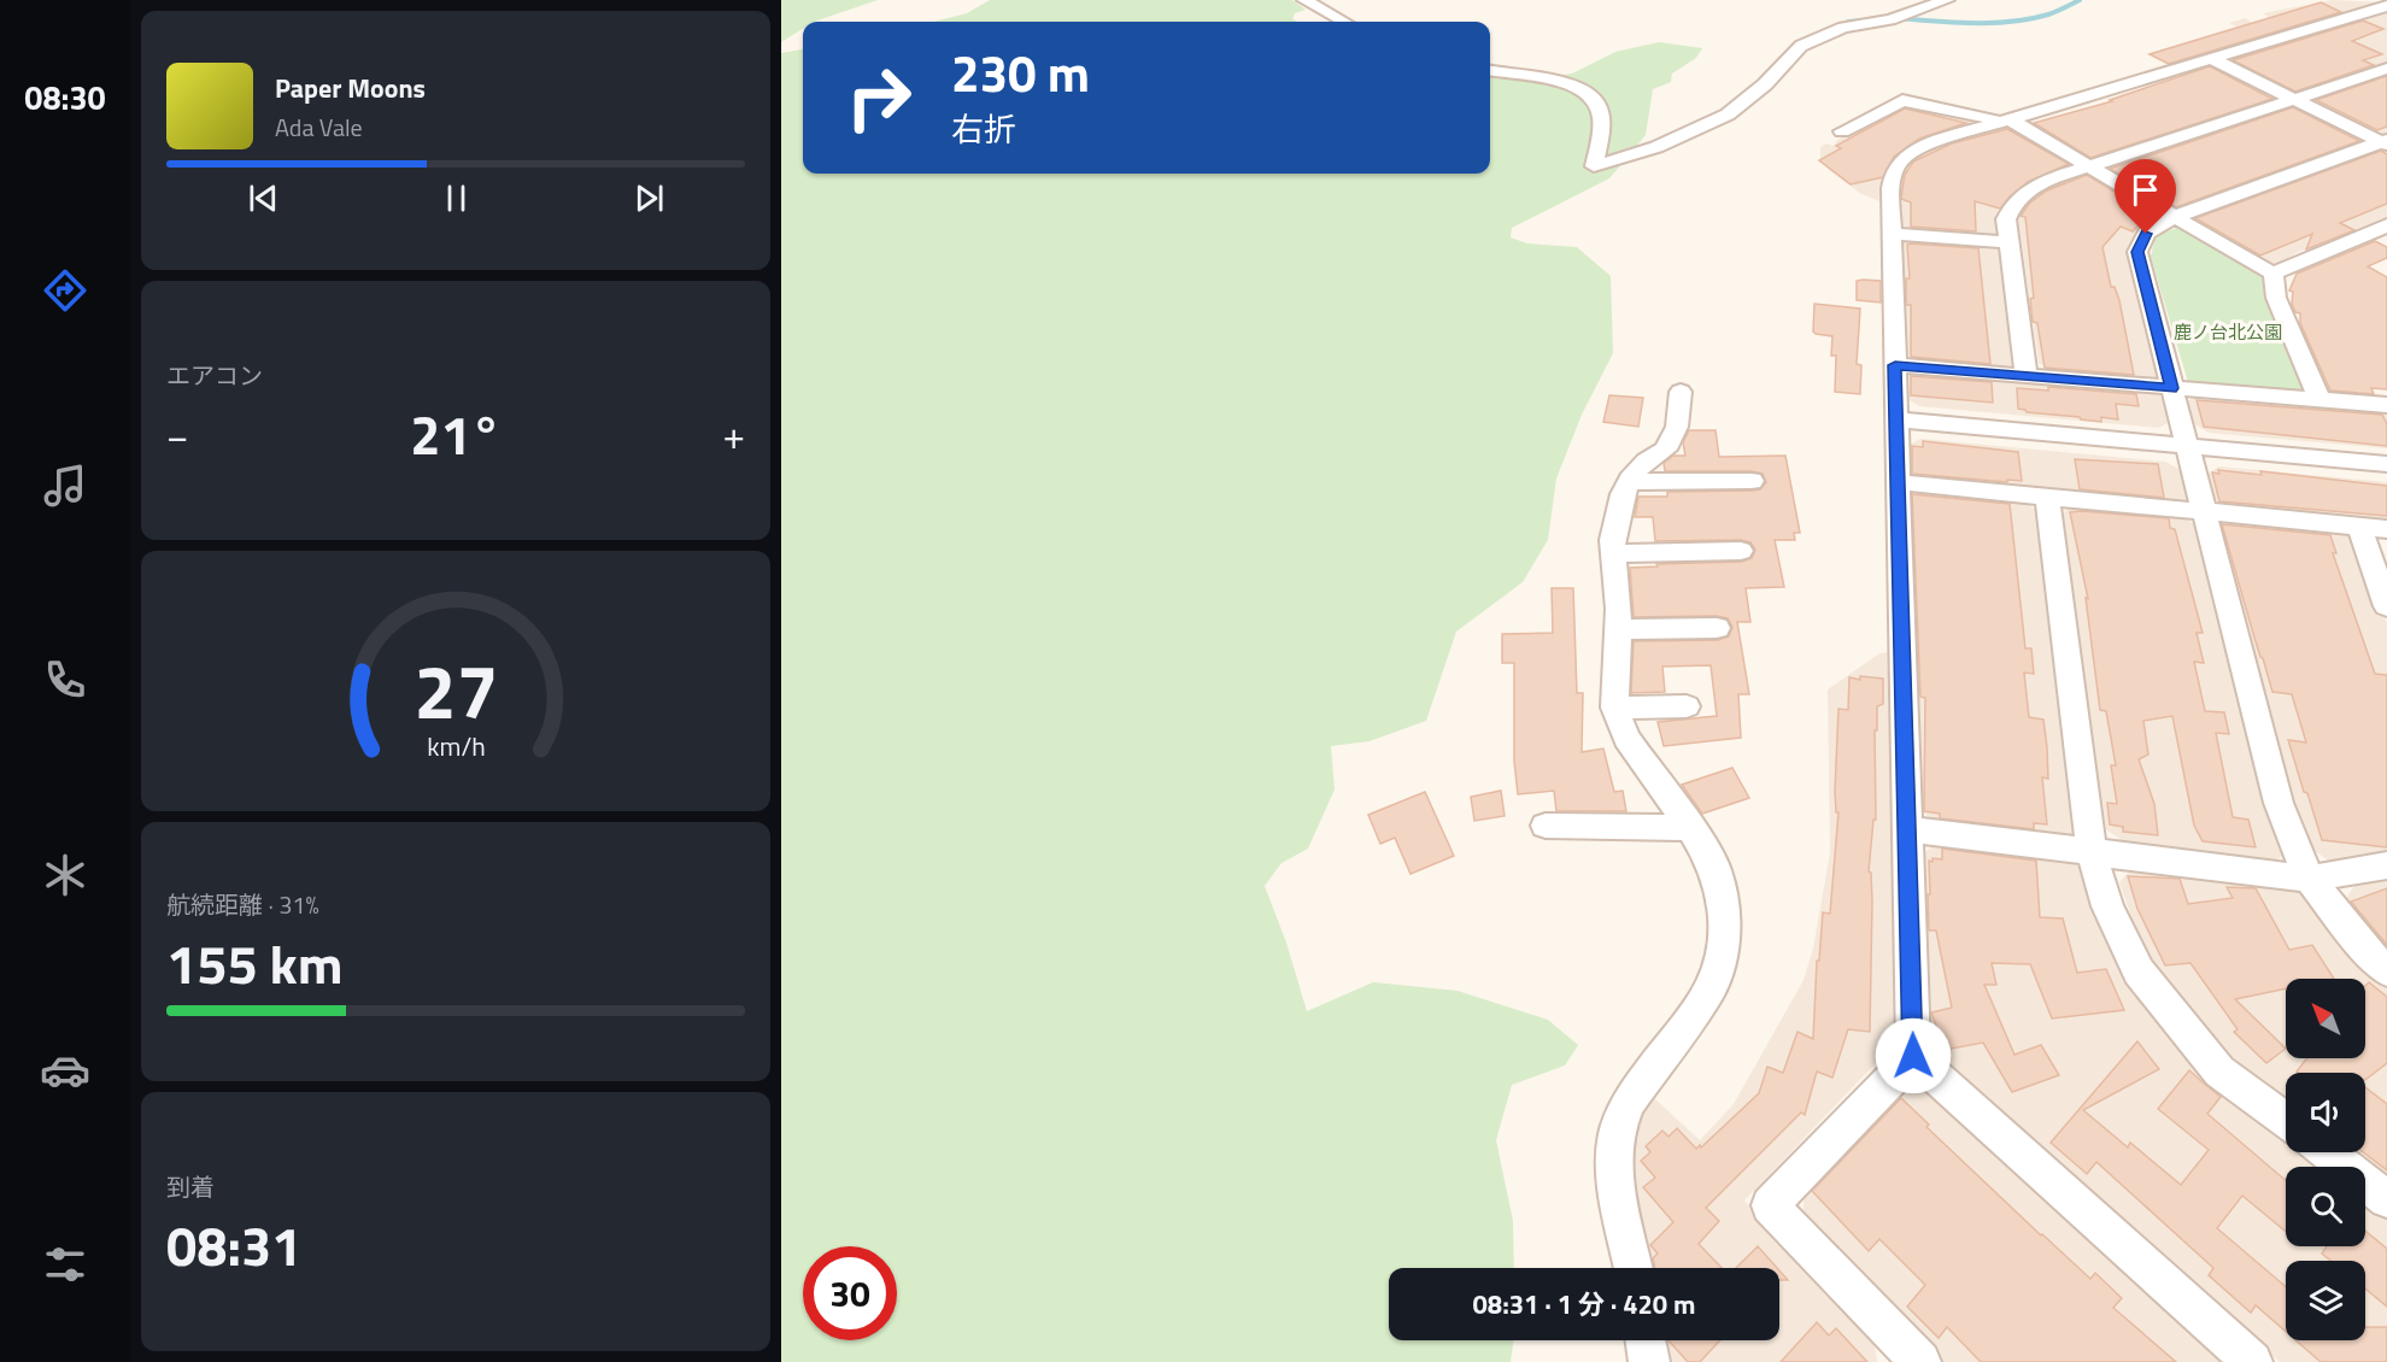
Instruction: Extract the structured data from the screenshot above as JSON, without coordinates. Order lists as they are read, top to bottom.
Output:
{
  "parks": ["鹿ノ台北公園"],
  "north": "top left",
  "page": {
    "tabs": "08:30",
    "turn": ["230 m", "右折"],
    "song": ["Paper Moons", "Ada Vale"],
    "tile": [
      "エアコン",
      ["航続距離 · 31%", "155 km"],
      ["到着", "08:31"]
    ],
    "heat": ["−", "21°", "+"],
    "limit": "30",
    "trip": "08:31 · 1 分 · 420 m",
    "gauge": ["27", "km/h"]
  }
}
